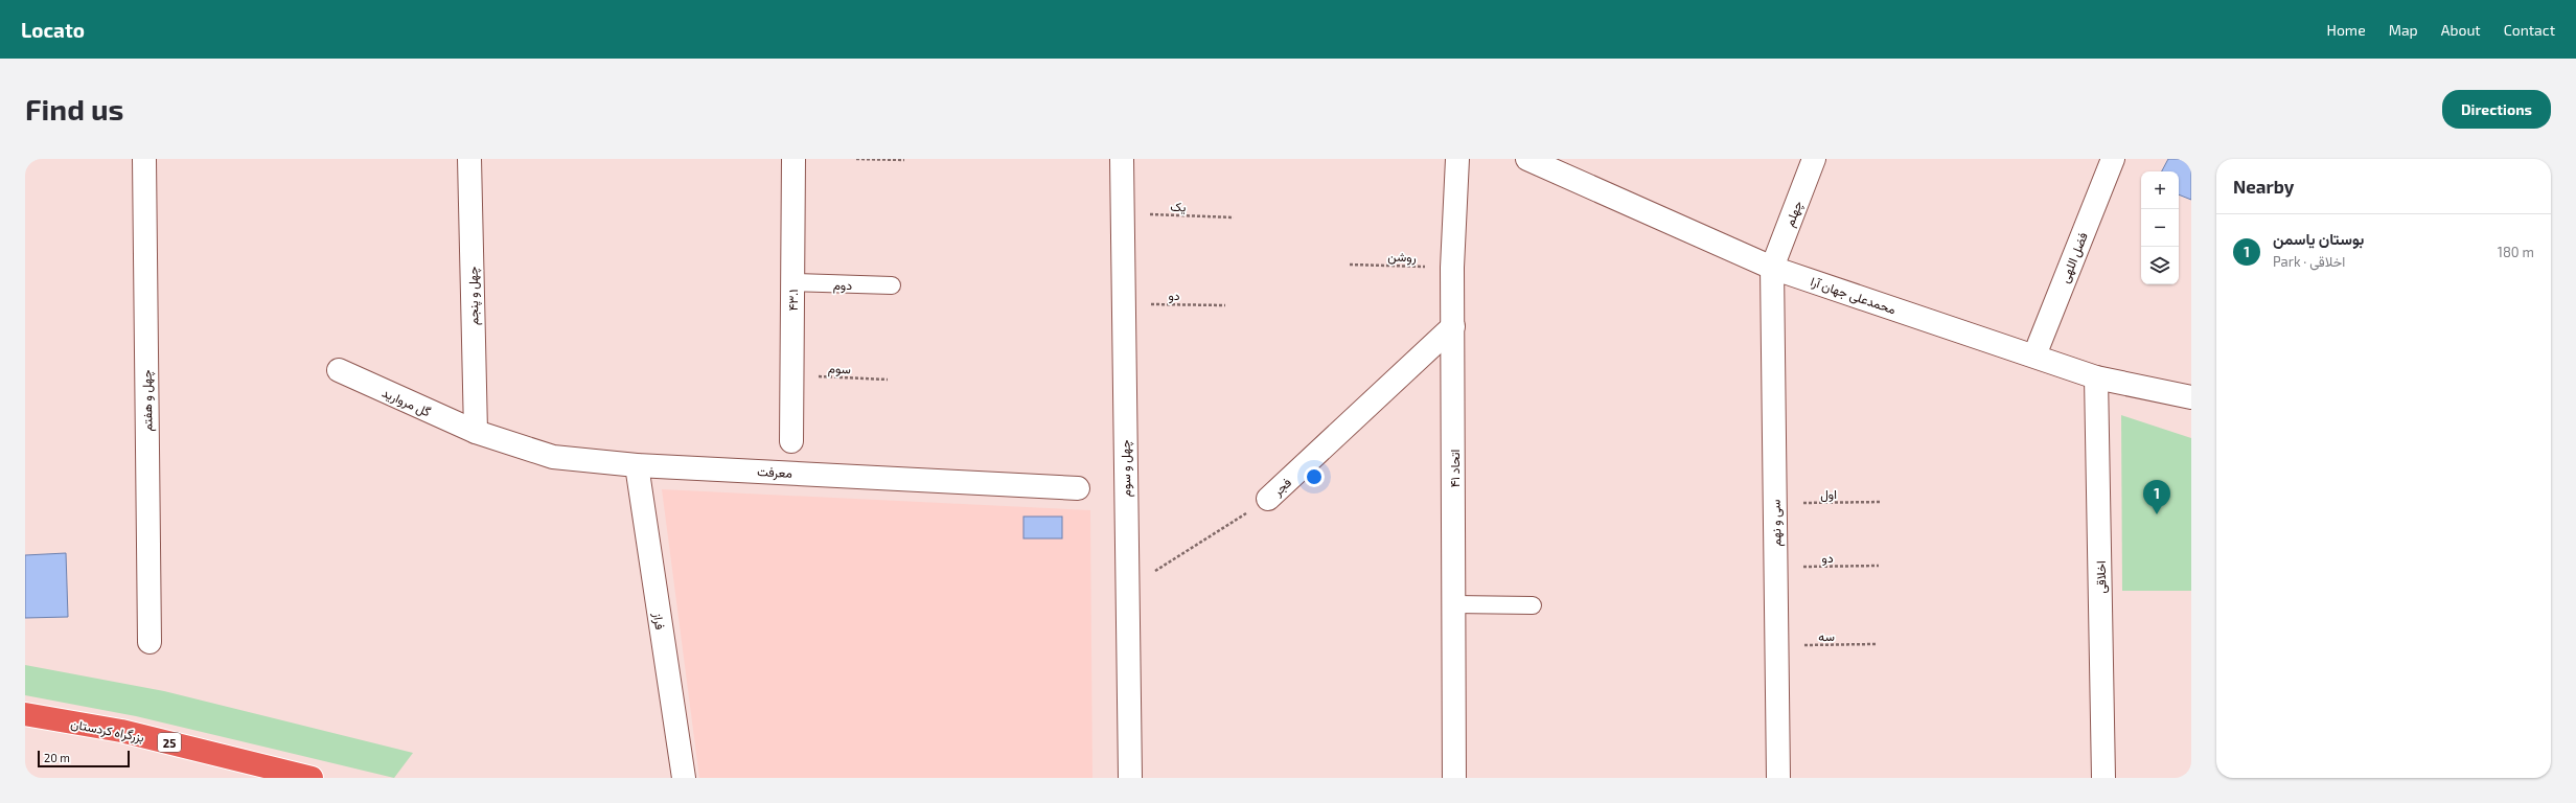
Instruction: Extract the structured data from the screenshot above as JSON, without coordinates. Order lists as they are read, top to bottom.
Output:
{
  "streets": {
    "highway": ["بزرگراه کردستان", "25"],
    "street": [
      "چهلم",
      "فضل اللهی",
      "محمدعلی جهان آرا",
      "چهل و پنجم",
      "۴۳.۱",
      "چهل و هفتم",
      "گل مروارید",
      "چهل و سوم",
      "اتحاد ۴۱",
      "معرفت",
      "فجر",
      "سی و نهم",
      "اخلاقی",
      "فراز"
    ],
    "lane": ["دوم"],
    "path": [
      "یک",
      "روشن",
      "دو",
      "سوم",
      "اول",
      "سه"
    ]
  },
  "crossings": [
    ["یک", "چهل و سوم"],
    ["چهلم", "محمدعلی جهان آرا"],
    ["چهلم", "سی و نهم"],
    ["روشن", "اتحاد ۴۱"],
    ["فضل اللهی", "محمدعلی جهان آرا"],
    ["دوم", "۴۳.۱"],
    ["دو", "چهل و سوم"],
    ["دو", "سی و نهم"],
    ["محمدعلی جهان آرا", "سی و نهم"],
    ["محمدعلی جهان آرا", "اخلاقی"],
    ["چهل و پنجم", "گل مروارید"],
    ["چهل و پنجم", "معرفت"],
    ["۴۳.۱", "سوم"],
    ["گل مروارید", "معرفت"],
    ["چهل و سوم", "فجر"],
    ["اتحاد ۴۱", "فجر"],
    ["معرفت", "فراز"],
    ["اول", "سی و نهم"],
    ["سی و نهم", "سه"]
  ],
  "scale_bar": "20 m",
  "page": {
    "header": "Locato",
    "nav": [
      "Home",
      "Map",
      "About",
      "Contact"
    ],
    "buttons": "Directions",
    "title": "Find us",
    "heading": "Nearby",
    "map_buttons": ["+", "−"],
    "list": [
      {
        "mark": "1",
        "name": "بوستان یاسمن",
        "note": "Park · اخلاقی",
        "value": "180 m"
      }
    ],
    "pins": "1",
    "scale": "20 m"
  }
}
